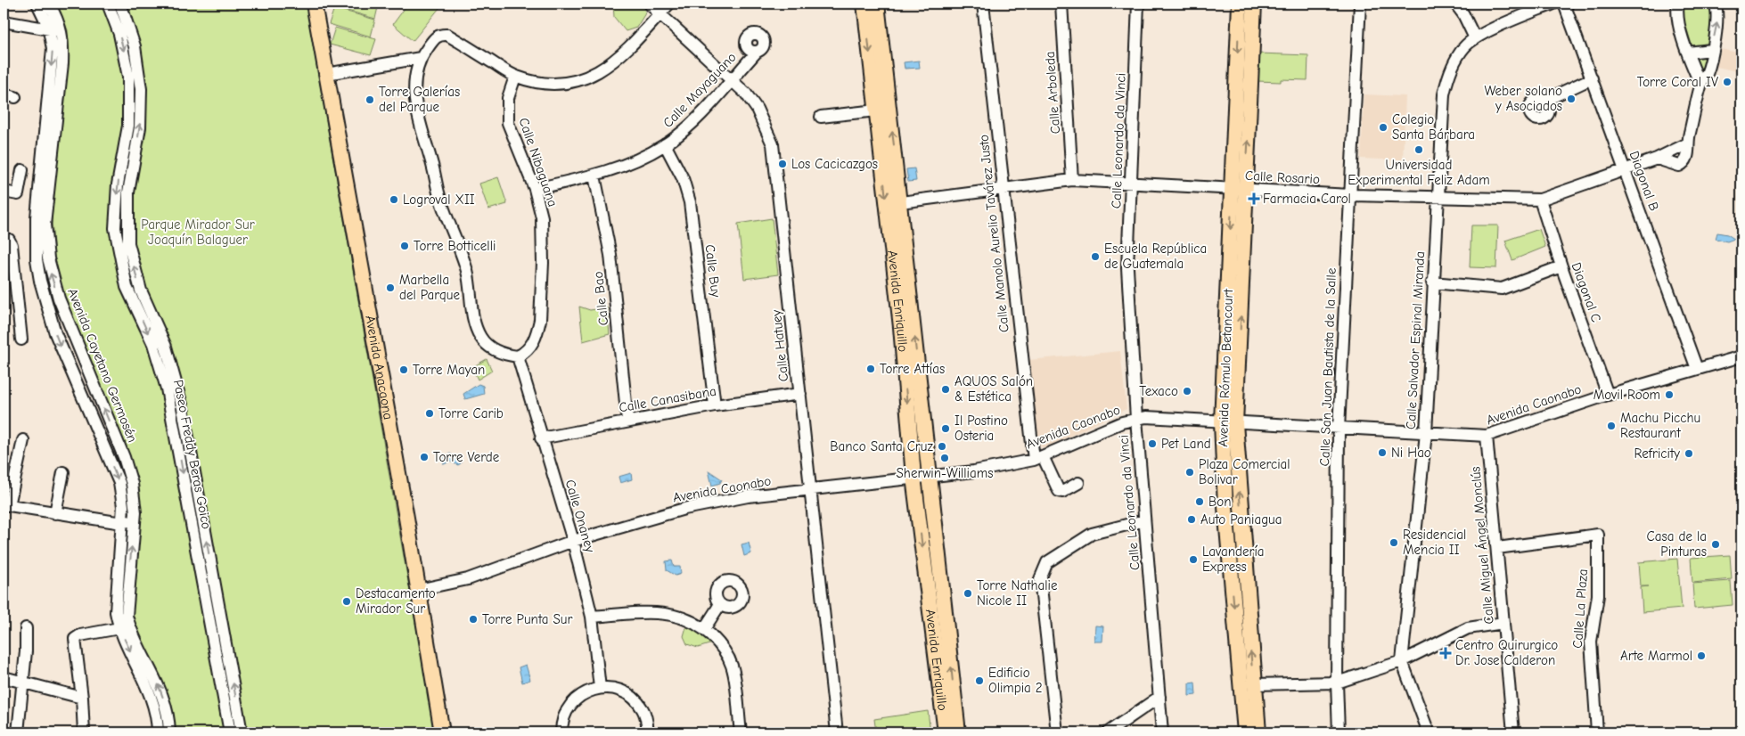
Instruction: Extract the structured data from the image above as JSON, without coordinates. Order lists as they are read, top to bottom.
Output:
{
  "streets": {
    "main road": ["Avenida Enriquillo", "Avenida Anacaona", "Avenida Rómulo Betancourt"],
    "street": [
      "Calle Mayaguano",
      "Calle Arboleda",
      "Calle Leonardo da Vinci",
      "Calle Nibaguana",
      "Calle Rosario",
      "Diagonal B",
      "Calle Manolo Aurelio Tavárez Justo",
      "Calle Buy",
      "Diagonal C",
      "Calle Bao",
      "Calle Salvador Espinal Miranda",
      "Calle Hatuey",
      "Avenida Cayetano Germosén",
      "Calle San Juan Bautista de la Salle",
      "Calle Canasibana",
      "Avenida Caonabo",
      "Paseo Freddy Beras Goico",
      "Calle Onaney",
      "Calle Miguel Ángel Monclús",
      "Calle La Plaza"
    ]
  },
  "crossings": [
    ["Calle Mayaguano", "Calle Nibaguana"],
    ["Calle Mayaguano", "Calle Buy"],
    ["Calle Mayaguano", "Calle Bao"],
    ["Calle Mayaguano", "Calle Hatuey"],
    ["Calle Arboleda", "Calle Rosario"],
    ["Calle Leonardo da Vinci", "Calle Rosario"],
    ["Calle Leonardo da Vinci", "Avenida Caonabo"],
    ["Calle Nibaguana", "Calle Onaney"],
    ["Calle Rosario", "Diagonal B"],
    ["Calle Rosario", "Calle Manolo Aurelio Tavárez Justo"],
    ["Calle Rosario", "Diagonal C"],
    ["Calle Rosario", "Avenida Enriquillo"],
    ["Calle Rosario", "Calle Salvador Espinal Miranda"],
    ["Calle Rosario", "Calle San Juan Bautista de la Salle"],
    ["Calle Rosario", "Avenida Rómulo Betancourt"],
    ["Diagonal B", "Avenida Caonabo"],
    ["Calle Manolo Aurelio Tavárez Justo", "Avenida Caonabo"],
    ["Calle Buy", "Calle Canasibana"],
    ["Diagonal C", "Avenida Caonabo"],
    ["Calle Bao", "Calle Canasibana"],
    ["Avenida Enriquillo", "Avenida Caonabo"],
    ["Calle Salvador Espinal Miranda", "Avenida Caonabo"],
    ["Calle Hatuey", "Calle Canasibana"],
    ["Calle Hatuey", "Avenida Caonabo"],
    ["Calle San Juan Bautista de la Salle", "Avenida Caonabo"],
    ["Avenida Anacaona", "Avenida Caonabo"],
    ["Avenida Rómulo Betancourt", "Avenida Caonabo"],
    ["Calle Canasibana", "Calle Onaney"],
    ["Avenida Caonabo", "Calle Onaney"],
    ["Avenida Caonabo", "Calle Miguel Ángel Monclús"],
    ["Calle Miguel Ángel Monclús", "Calle La Plaza"]
  ],
  "parks": ["Parque Mirador Sur Joaquín Balaguer"],
  "places": {
    "other": [
      "Torre Coral IV",
      "Weber solano y Asociados",
      "Torre Galerías del Parque",
      "Colegio Santa Bárbara",
      "Universidad Experimental Feliz Adam",
      "Los Cacicazgos",
      "Logroval XII",
      "Torre Botticelli",
      "Escuela República de Guatemala",
      "Marbella del Parque",
      "Torre Attías",
      "Torre Mayan",
      "AQUOS Salón & Estética",
      "Texaco",
      "Movil Room",
      "Torre Carib",
      "Machu Picchu Restaurant",
      "Il Postino Osteria",
      "Pet Land",
      "Banco Santa Cruz",
      "Ni Hao",
      "Refricity",
      "Torre Verde",
      "Sherwin-Williams",
      "Plaza Comercial Bolivar",
      "Bon",
      "Auto Paniagua",
      "Residencial Mencia II",
      "Casa de la Pinturas",
      "Lavandería Express",
      "Torre Nathalie Nicole II",
      "Destacamento Mirador Sur",
      "Torre Punta Sur",
      "Arte Marmol",
      "Edificio Olimpia 2"
    ],
    "health": ["Farmacia Carol", "Centro Quirurgico Dr. Jose Calderon"]
  }
}
